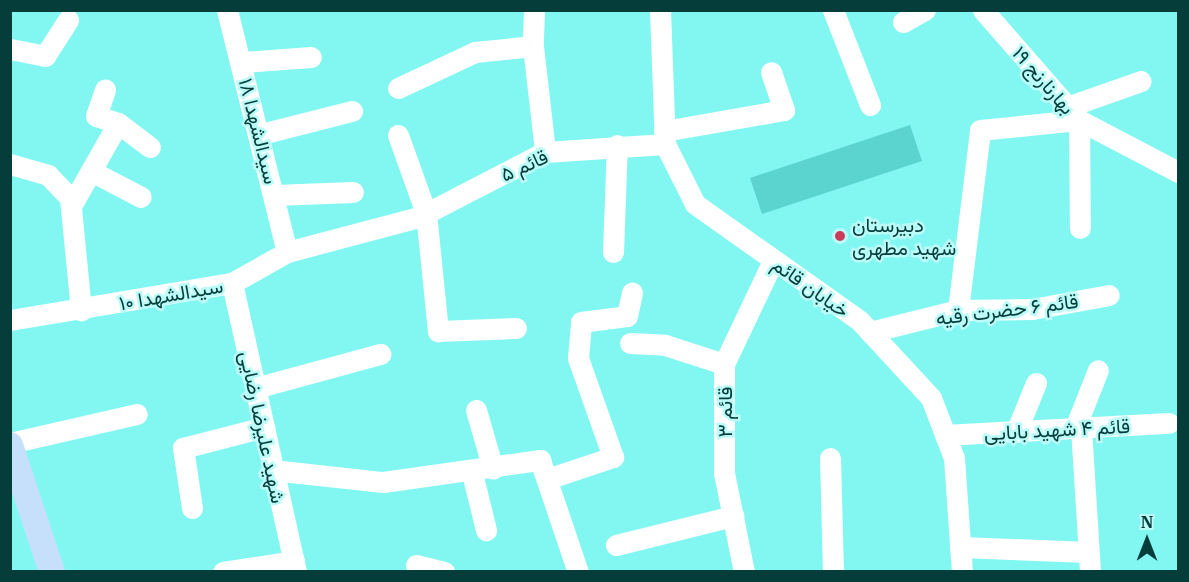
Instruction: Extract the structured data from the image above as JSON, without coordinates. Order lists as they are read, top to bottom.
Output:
{
  "streets": {
    "street": [
      "بهارنارنج ۱۹",
      "سیدالشهدا ۱۸",
      "قائم ۵",
      "خیابان قائم",
      "سیدالشهدا ۱۰",
      "قائم ۶ حضرت رقیه",
      "قائم ۳",
      "شهید علیرضا رضایی",
      "قائم ۴ شهید بابایی"
    ]
  },
  "crossings": [
    ["سیدالشهدا ۱۸", "سیدالشهدا ۱۰"],
    ["قائم ۵", "خیابان قائم"],
    ["قائم ۵", "سیدالشهدا ۱۰"],
    ["خیابان قائم", "قائم ۶ حضرت رقیه"],
    ["خیابان قائم", "قائم ۳"],
    ["خیابان قائم", "قائم ۴ شهید بابایی"],
    ["سیدالشهدا ۱۰", "شهید علیرضا رضایی"]
  ],
  "places": ["دبیرستان شهید مطهری"],
  "north": "top"
}
